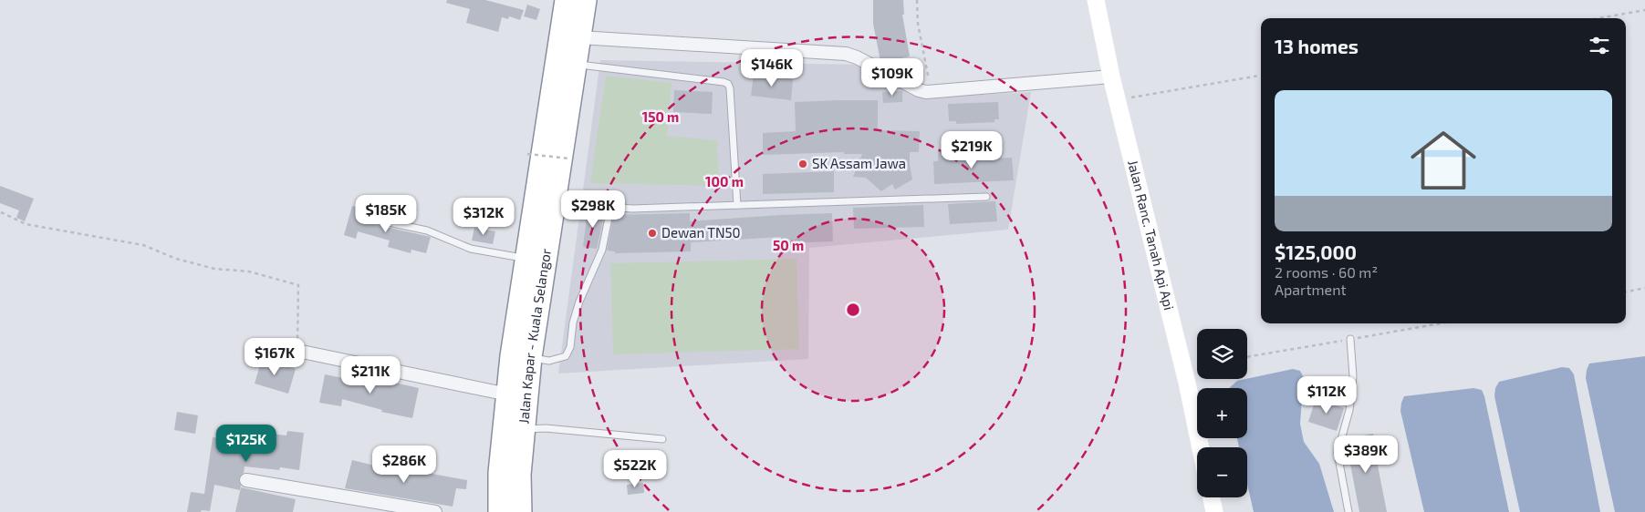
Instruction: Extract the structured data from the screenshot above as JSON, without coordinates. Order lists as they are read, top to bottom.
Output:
{
  "streets": {
    "highway": ["Jalan Kapar - Kuala Selangor"],
    "street": ["Jalan Ranc. Tanah Api Api"]
  },
  "places": ["SK Assam Jawa", "Dewan TN50"],
  "page": {
    "heading": "13 homes",
    "price": [
      "$146K",
      "$109K",
      "$219K",
      "$298K",
      "$185K",
      "$312K",
      "$167K",
      "$211K",
      "$112K",
      "$125K",
      "$389K",
      "$286K",
      "$522K"
    ],
    "list": [
      {
        "name": "$125,000",
        "note": "2 rooms · 60 m² · Apartment"
      }
    ],
    "map_buttons": ["+", "−"]
  },
  "rings": ["150 m", "100 m", "50 m"]
}
